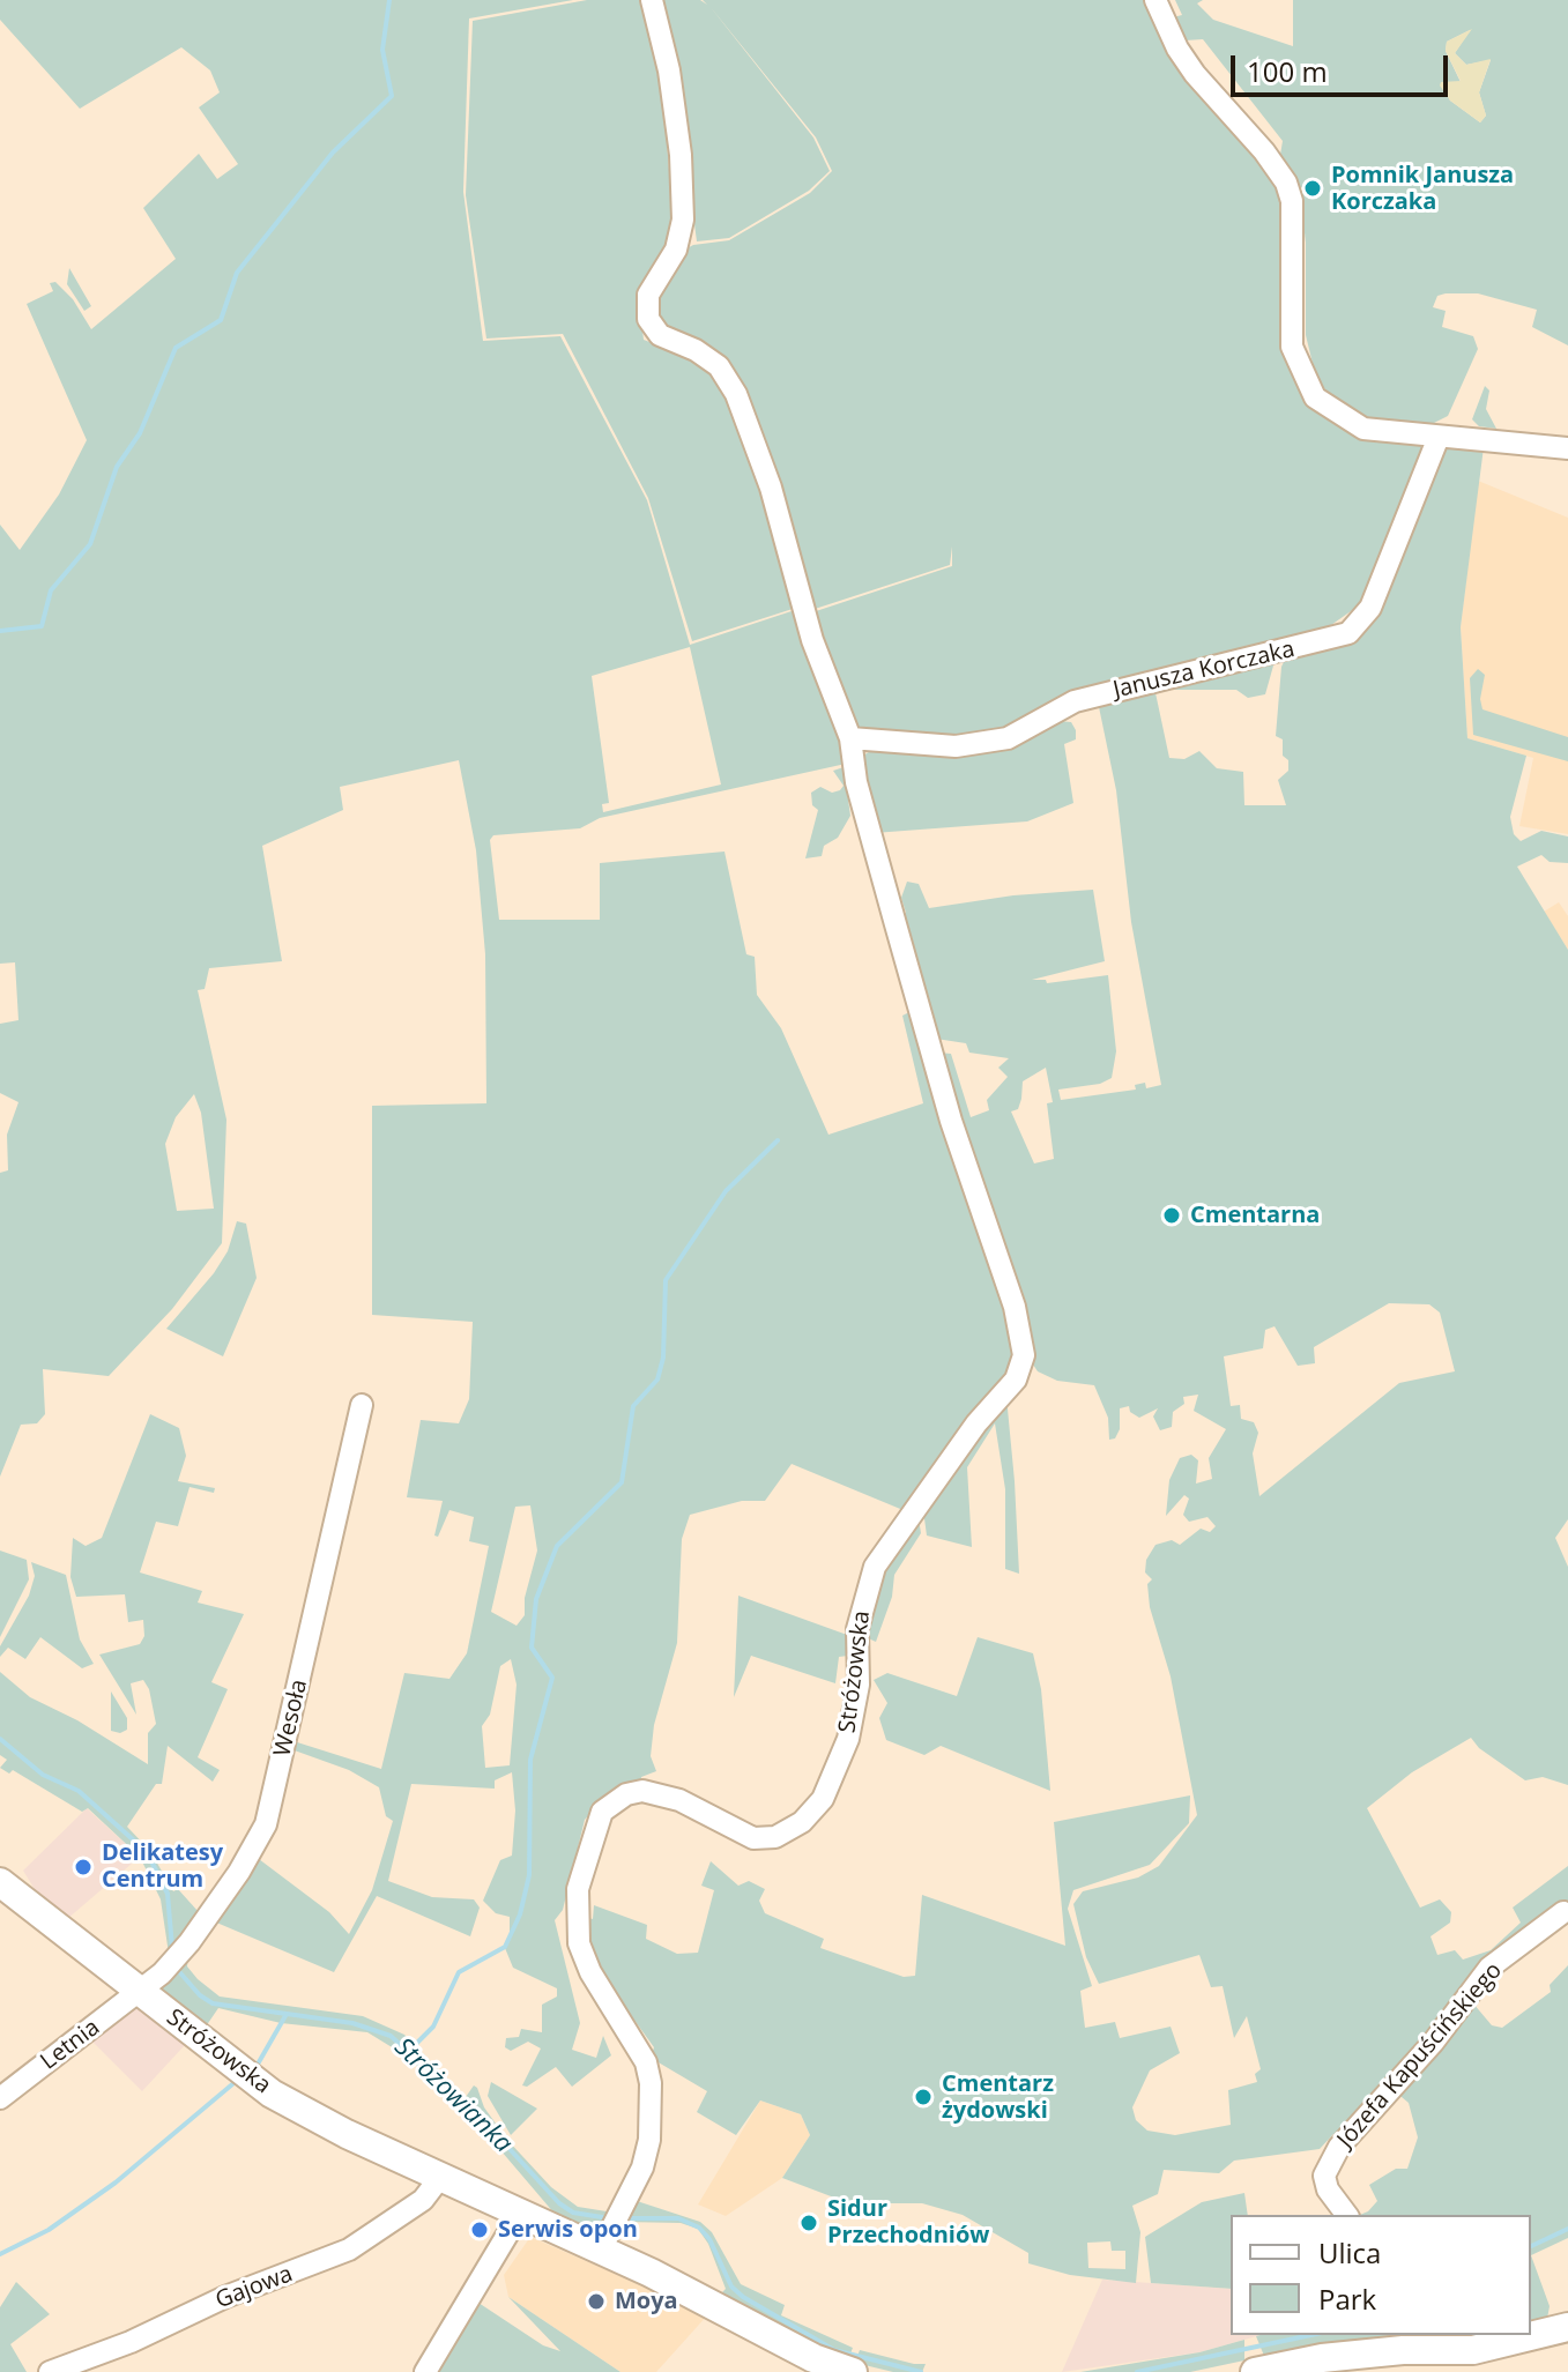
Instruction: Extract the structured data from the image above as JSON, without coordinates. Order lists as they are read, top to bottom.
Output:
{
  "streets": {
    "main road": ["Stróżowska"],
    "street": [
      "Janusza Korczaka",
      "Wesoła",
      "Letnia",
      "Józefa Kapuścińskiego",
      "Gajowa"
    ]
  },
  "crossings": [
    ["Janusza Korczaka", "Stróżowska"],
    ["Stróżowska", "Wesoła"],
    ["Stróżowska", "Letnia"],
    ["Stróżowska", "Gajowa"],
    ["Wesoła", "Letnia"]
  ],
  "water": ["Stróżowianka"],
  "places": [
    "Pomnik Janusza Korczaka",
    "Cmentarna",
    "Delikatesy Centrum",
    "Cmentarz żydowski",
    "Sidur Przechodniów",
    "Serwis opon",
    "Moya"
  ],
  "legend": ["Ulica", "Park"],
  "scale_bar": "100 m"
}
